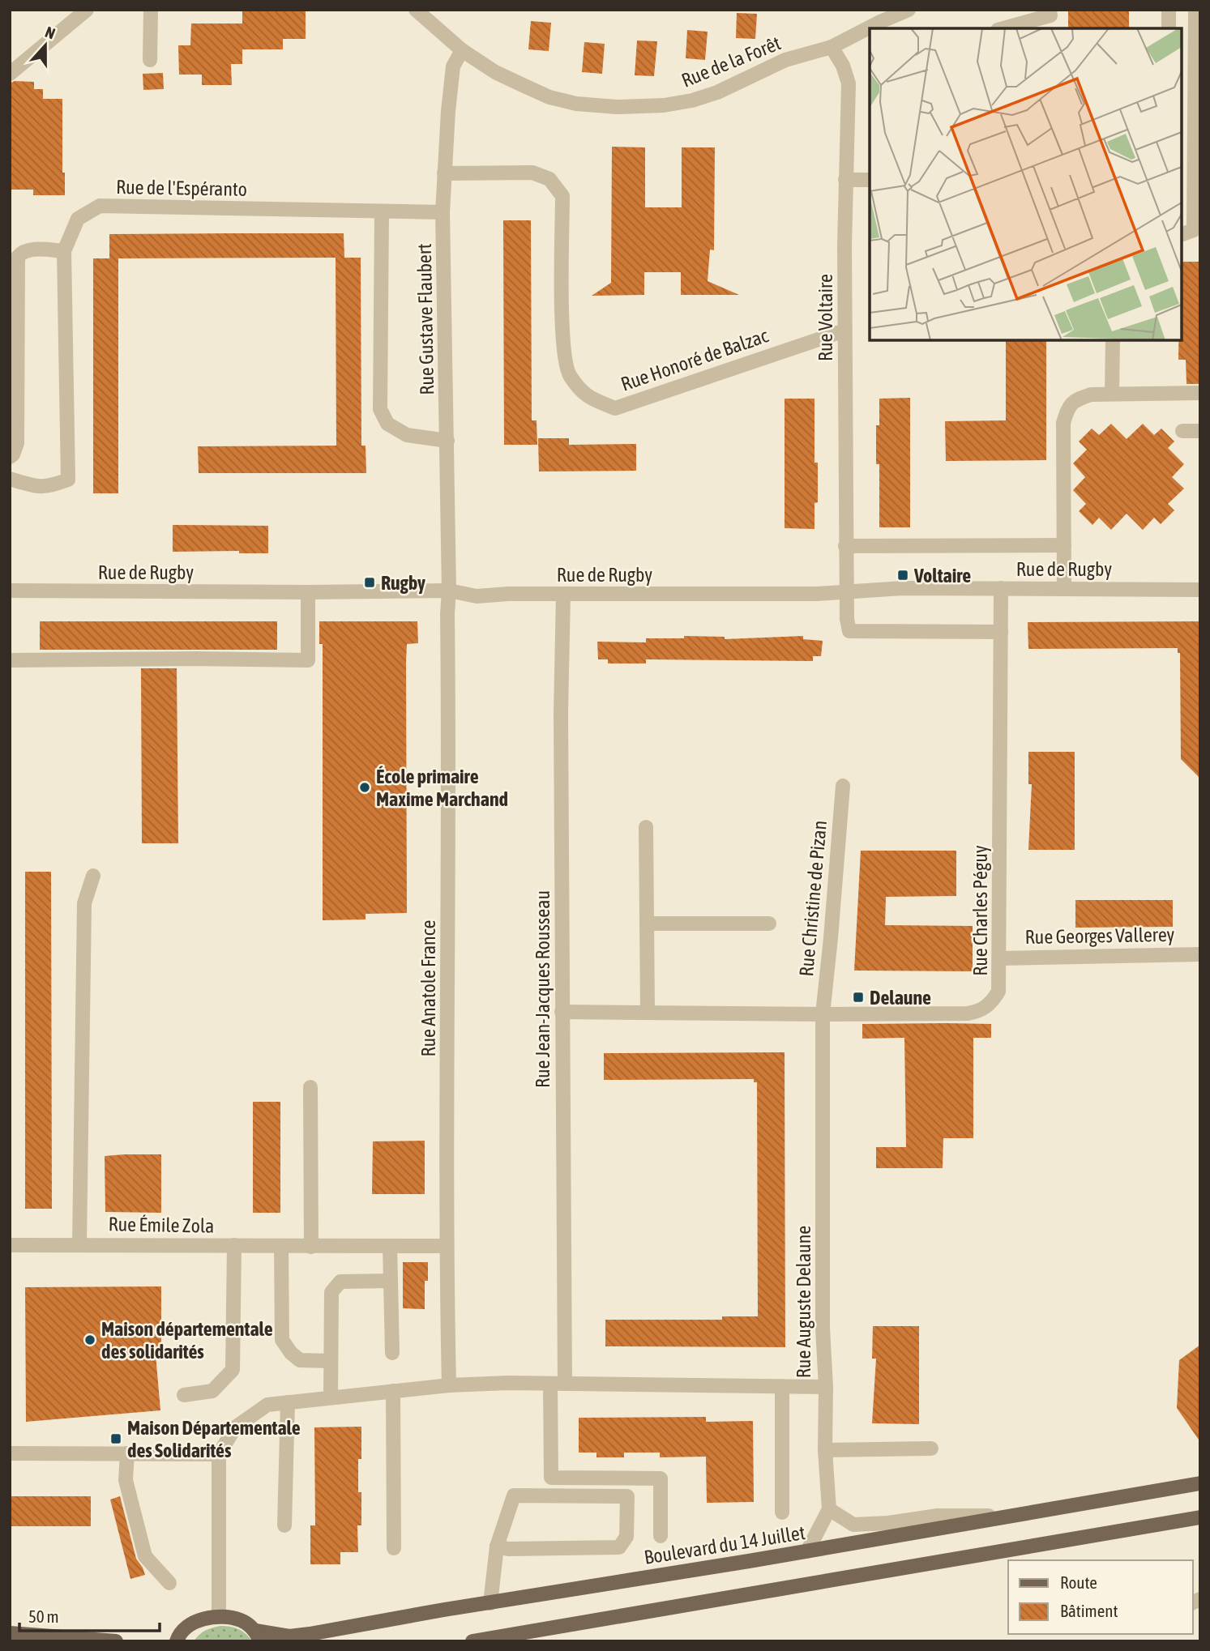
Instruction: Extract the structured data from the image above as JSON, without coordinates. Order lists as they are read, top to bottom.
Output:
{
  "streets": {
    "main road": ["Boulevard du 14 Juillet"],
    "street": [
      "Rue de la Forêt",
      "Rue de l'Espéranto",
      "Rue Voltaire",
      "Rue Gustave Flaubert",
      "Rue Honoré de Balzac",
      "Rue de Rugby",
      "Rue Christine de Pizan",
      "Rue Charles Péguy",
      "Rue Georges Vallerey",
      "Rue Anatole France",
      "Rue Jean-Jacques Rousseau",
      "Rue Émile Zola",
      "Rue Auguste Delaune"
    ]
  },
  "crossings": [
    ["Rue de la Forêt", "Rue Voltaire"],
    ["Rue de la Forêt", "Rue Gustave Flaubert"],
    ["Rue de l'Espéranto", "Rue Gustave Flaubert"],
    ["Rue Voltaire", "Rue Honoré de Balzac"],
    ["Rue Voltaire", "Rue de Rugby"],
    ["Rue Voltaire", "Rue Charles Péguy"],
    ["Rue Gustave Flaubert", "Rue Honoré de Balzac"],
    ["Rue Gustave Flaubert", "Rue de Rugby"],
    ["Rue Gustave Flaubert", "Rue Anatole France"],
    ["Rue de Rugby", "Rue Charles Péguy"],
    ["Rue de Rugby", "Rue Anatole France"],
    ["Rue de Rugby", "Rue Jean-Jacques Rousseau"],
    ["Rue Christine de Pizan", "Rue Charles Péguy"],
    ["Rue Christine de Pizan", "Rue Auguste Delaune"],
    ["Rue Charles Péguy", "Rue Georges Vallerey"],
    ["Rue Charles Péguy", "Rue Jean-Jacques Rousseau"],
    ["Rue Charles Péguy", "Rue Auguste Delaune"],
    ["Rue Anatole France", "Rue Émile Zola"],
    ["Rue Anatole France", "Rue Auguste Delaune"],
    ["Rue Jean-Jacques Rousseau", "Rue Auguste Delaune"]
  ],
  "places": {
    "transit": [
      "Voltaire",
      "Rugby",
      "Delaune",
      "Maison Départementale des Solidarités"
    ],
    "other": ["École primaire Maxime Marchand", "Maison départementale des solidarités"]
  },
  "legend": ["Route", "Bâtiment"],
  "scale_bar": "50 m",
  "north": "top"
}
